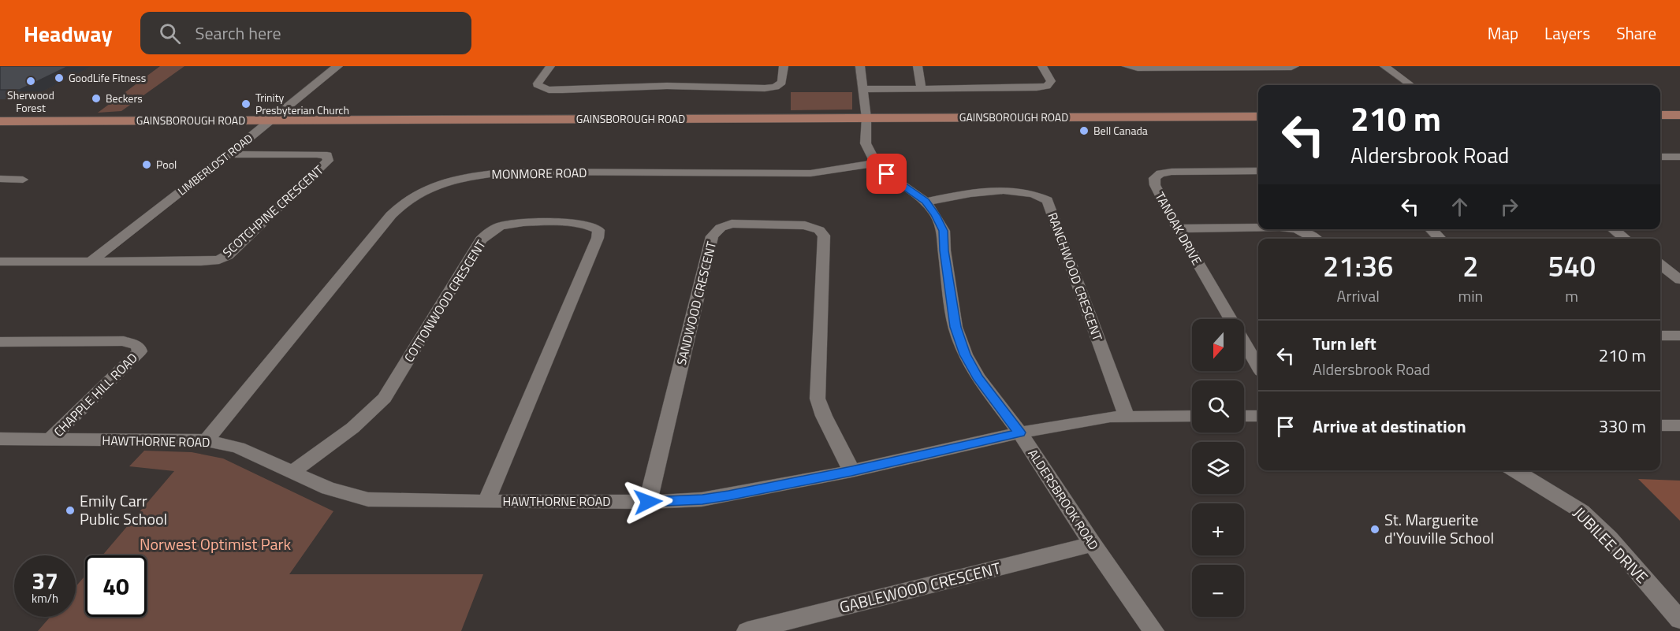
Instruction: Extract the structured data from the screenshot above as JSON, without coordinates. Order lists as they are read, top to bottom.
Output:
{
  "streets": {
    "main road": ["GAINSBOROUGH ROAD"],
    "street": [
      "LIMBERLOST ROAD",
      "MONMORE ROAD",
      "SCOTCHPINE CRESCENT",
      "TANOAK DRIVE",
      "RANCHWOOD CRESCENT",
      "COTTONWOOD CRESCENT",
      "SANDWOOD CRESCENT",
      "CHAPPLE HILL ROAD",
      "HAWTHORNE ROAD",
      "ALDERSBROOK ROAD",
      "JUBILEE DRIVE",
      "GABLEWOOD CRESCENT"
    ]
  },
  "crossings": [
    ["GAINSBOROUGH ROAD", "LIMBERLOST ROAD"],
    ["GAINSBOROUGH ROAD", "ALDERSBROOK ROAD"],
    ["LIMBERLOST ROAD", "SCOTCHPINE CRESCENT"],
    ["MONMORE ROAD", "HAWTHORNE ROAD"],
    ["MONMORE ROAD", "ALDERSBROOK ROAD"],
    ["RANCHWOOD CRESCENT", "HAWTHORNE ROAD"],
    ["RANCHWOOD CRESCENT", "ALDERSBROOK ROAD"],
    ["COTTONWOOD CRESCENT", "HAWTHORNE ROAD"],
    ["SANDWOOD CRESCENT", "HAWTHORNE ROAD"],
    ["CHAPPLE HILL ROAD", "HAWTHORNE ROAD"],
    ["HAWTHORNE ROAD", "ALDERSBROOK ROAD"],
    ["ALDERSBROOK ROAD", "GABLEWOOD CRESCENT"]
  ],
  "parks": ["Norwest Optimist Park"],
  "places": [
    "GoodLife Fitness",
    "Sherwood Forest",
    "Beckers",
    "Trinity Presbyterian Church",
    "Bell Canada",
    "Pool",
    "Emily Carr Public School",
    "St. Marguerite d'Youville School"
  ],
  "north": "bottom",
  "page": {
    "header": "Headway",
    "search": "Search here",
    "nav": ["Map", "Layers", "Share"],
    "turn": ["210 m", "Aldersbrook Road"],
    "eta": [
      "21:36",
      "Arrival",
      "2",
      "min",
      "540",
      "m"
    ],
    "map_buttons": ["+", "−"],
    "list": [
      {
        "name": "Turn left",
        "note": "Aldersbrook Road",
        "value": "210 m"
      },
      {
        "name": "Arrive at destination",
        "value": "330 m"
      }
    ],
    "speed": "37 km/h",
    "limit": "40"
  }
}
